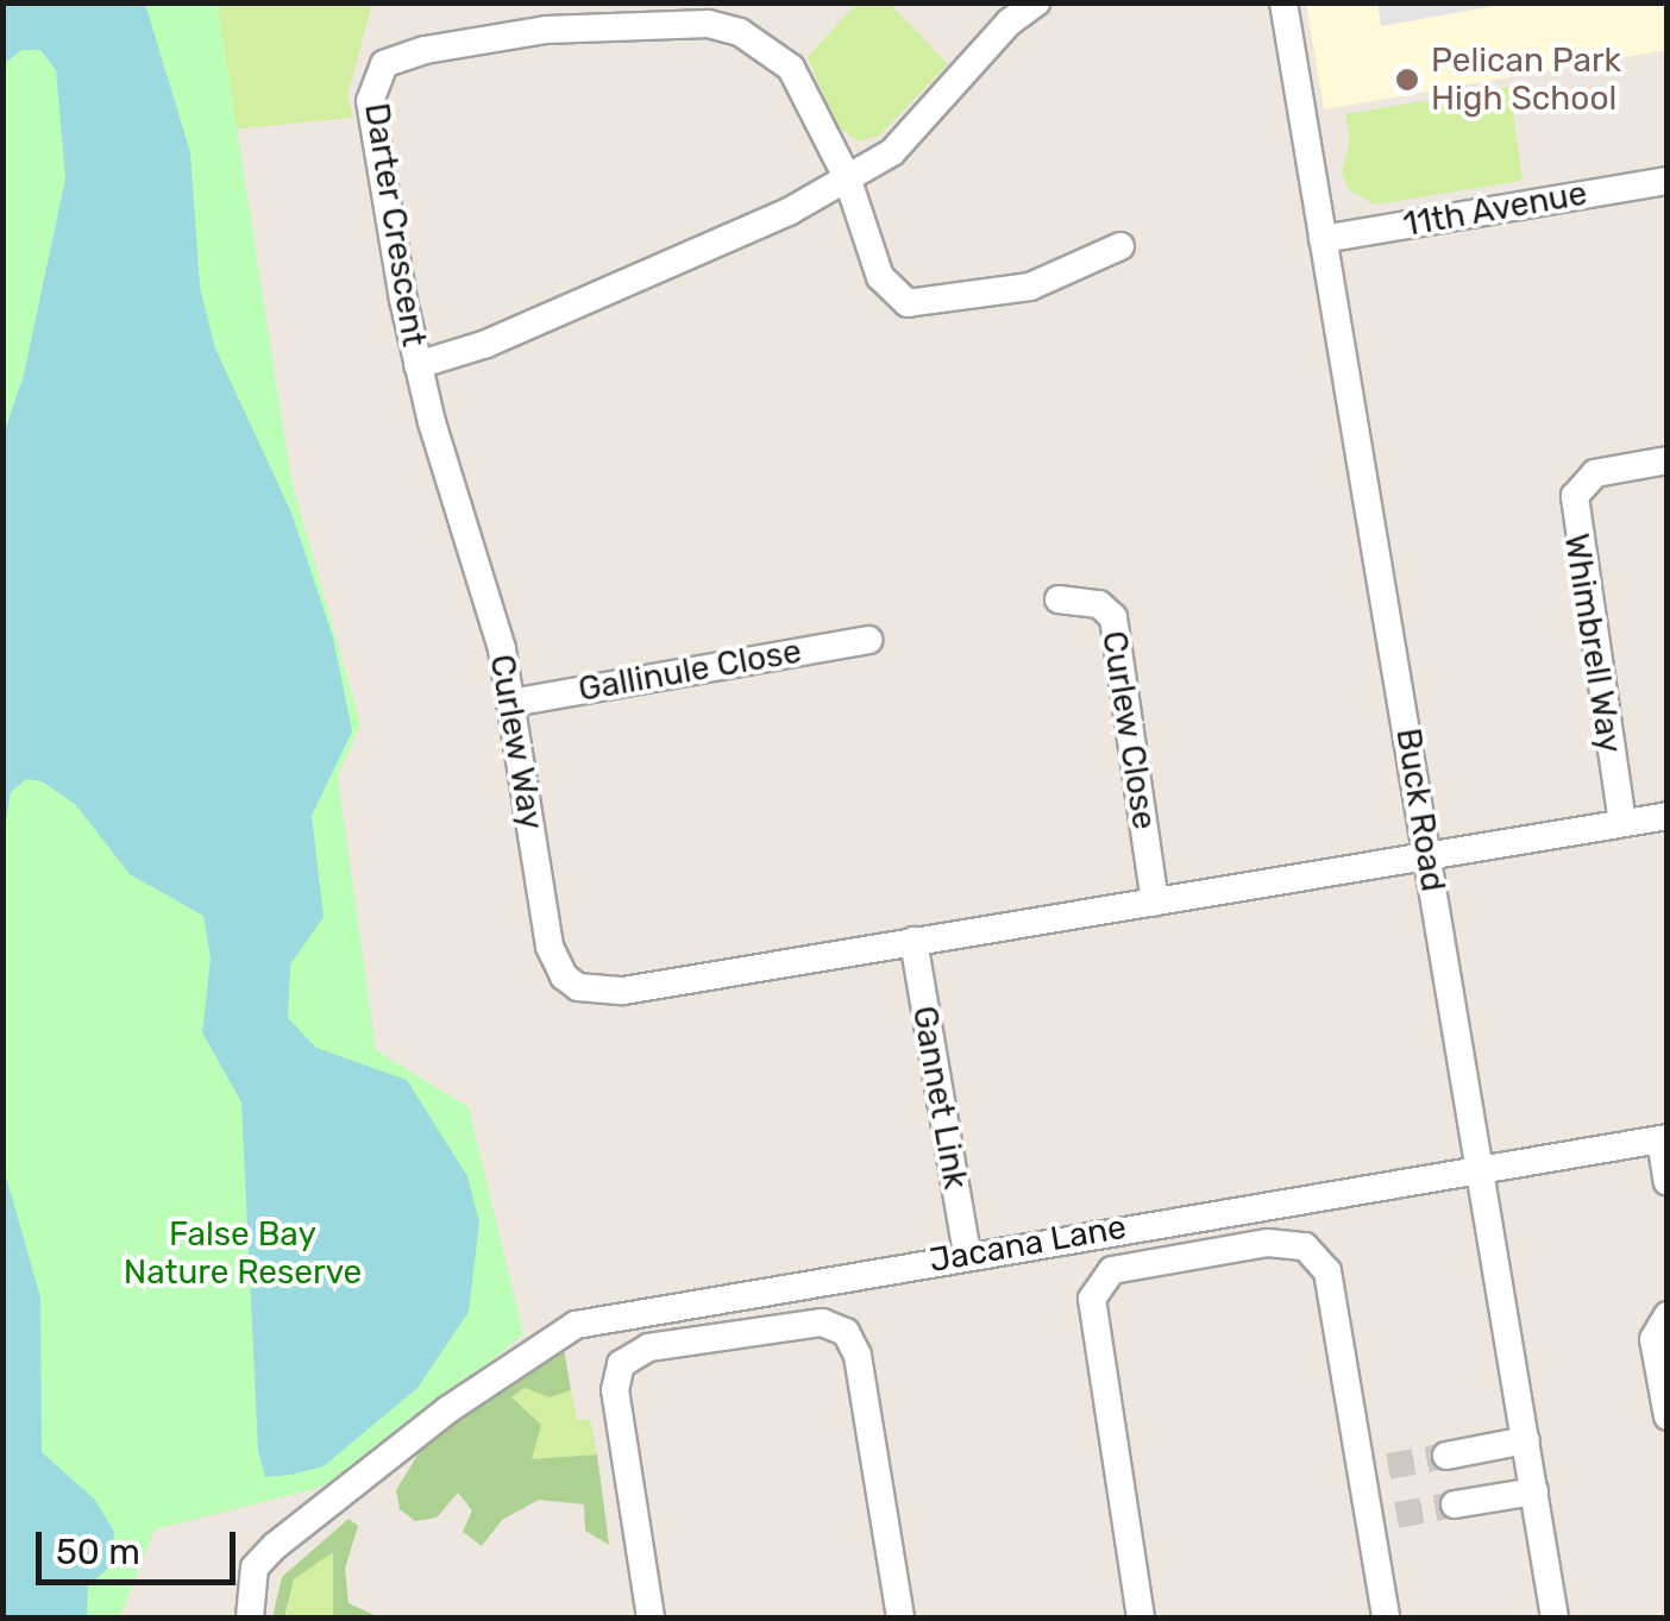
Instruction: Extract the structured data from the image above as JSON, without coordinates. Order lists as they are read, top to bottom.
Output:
{
  "streets": {
    "street": [
      "11th Avenue",
      "Darter Crescent",
      "Whimbrell Way",
      "Gallinule Close",
      "Curlew Close",
      "Curlew Way",
      "Buck Road",
      "Gannet Link",
      "Jacana Lane"
    ]
  },
  "crossings": [
    ["11th Avenue", "Buck Road"],
    ["Darter Crescent", "Curlew Way"],
    ["Whimbrell Way", "Curlew Way"],
    ["Gallinule Close", "Curlew Way"],
    ["Curlew Close", "Curlew Way"],
    ["Curlew Way", "Buck Road"],
    ["Curlew Way", "Gannet Link"],
    ["Buck Road", "Jacana Lane"],
    ["Gannet Link", "Jacana Lane"]
  ],
  "parks": ["False Bay Nature Reserve"],
  "places": ["Pelican Park High School"],
  "scale_bar": "50 m"
}
